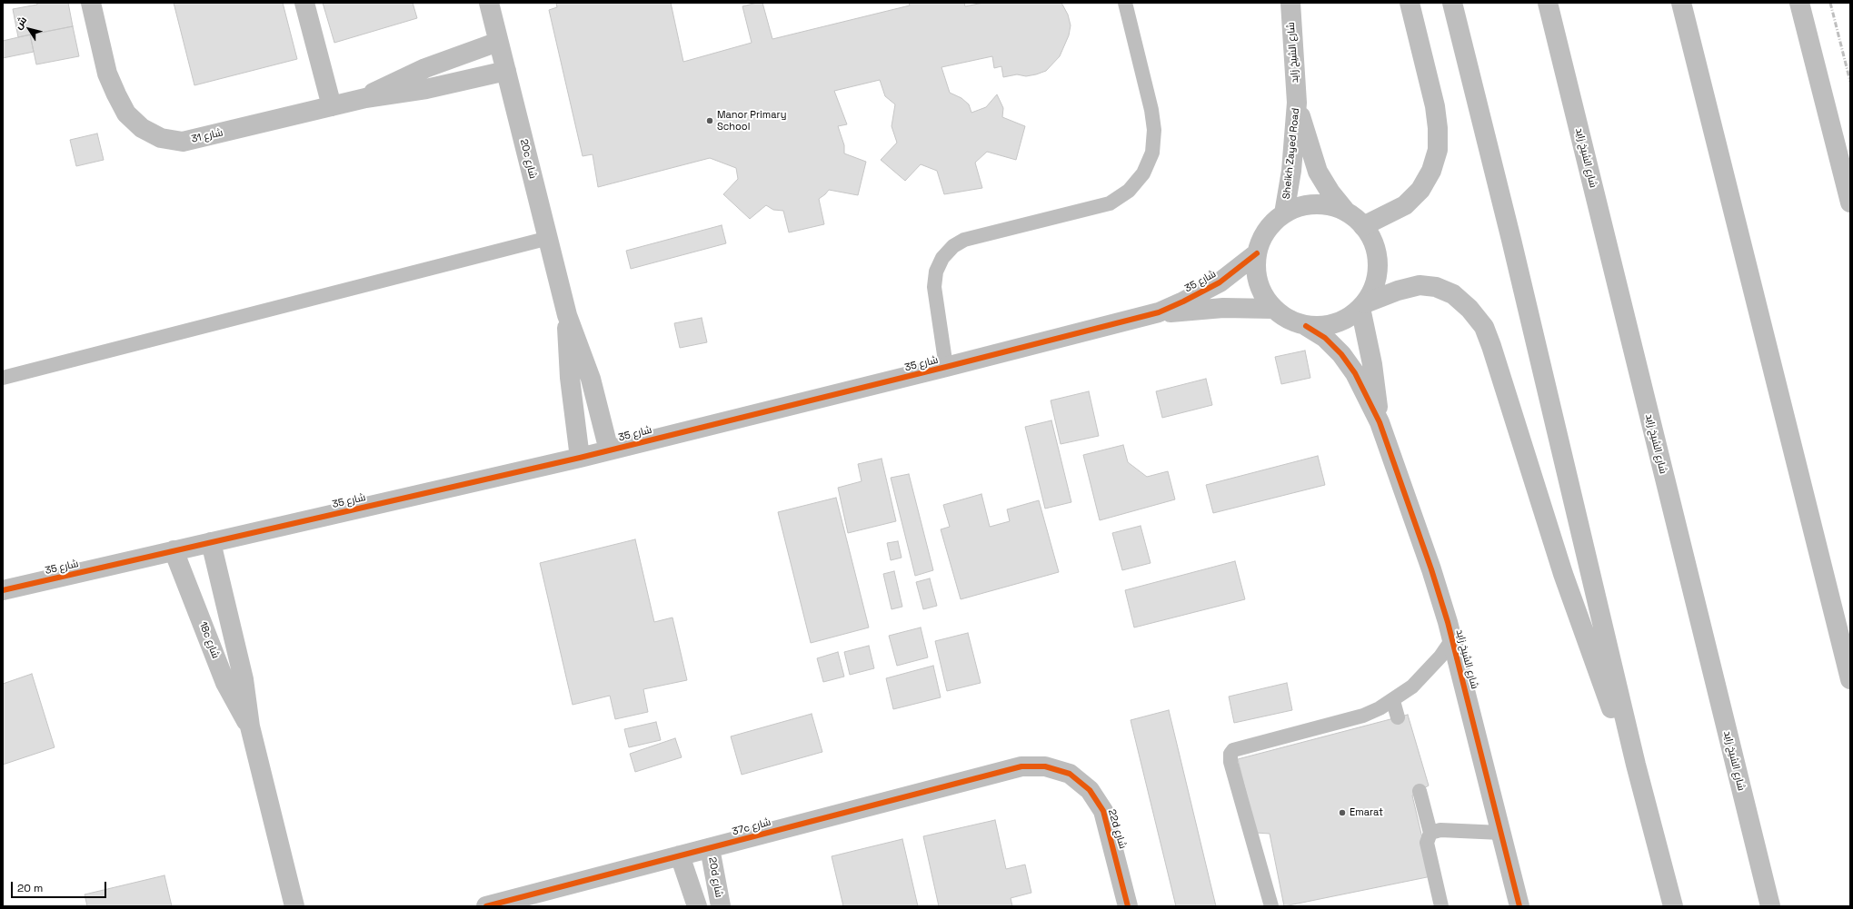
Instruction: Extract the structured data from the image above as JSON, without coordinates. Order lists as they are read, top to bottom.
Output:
{
  "streets": {
    "main road": [
      "شارع الشيخ زايد",
      "شارع 31",
      "Sheikh Zayed Road",
      "20c شارع",
      "شارع 35",
      "18c شارع",
      "37c شارع",
      "22d شارع",
      "20d شارع"
    ]
  },
  "crossings": [
    ["شارع الشيخ زايد", "Sheikh Zayed Road"],
    ["شارع 31", "20c شارع"],
    ["Sheikh Zayed Road", "شارع 35"],
    ["20c شارع", "شارع 35"],
    ["شارع 35", "18c شارع"],
    ["37c شارع", "22d شارع"],
    ["37c شارع", "20d شارع"]
  ],
  "places": ["Manor Primary School", "Emarat"],
  "scale_bar": "20 m",
  "north": "top left"
}
